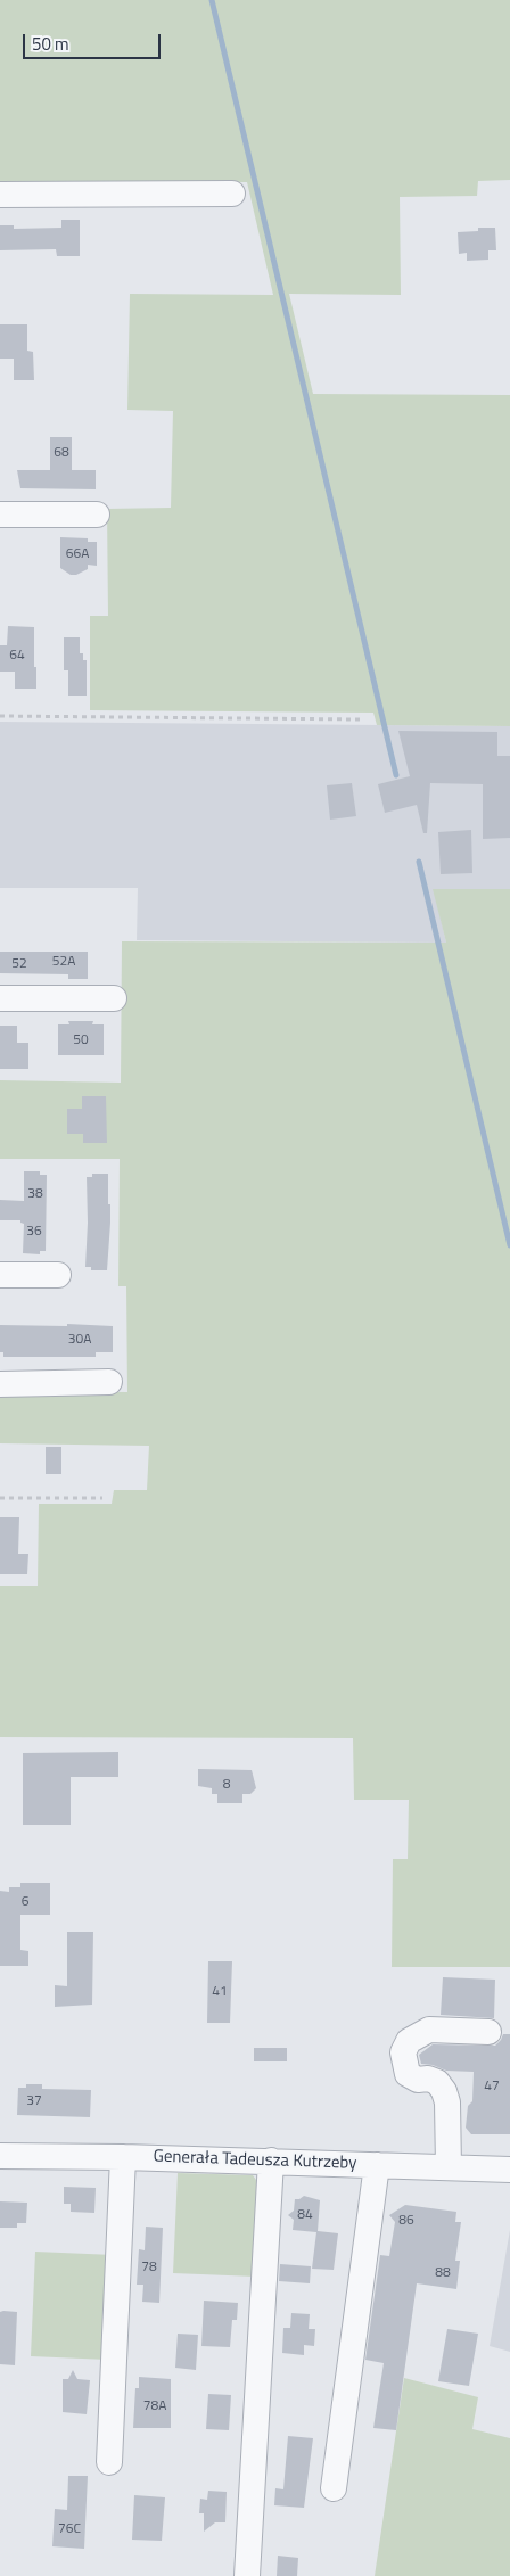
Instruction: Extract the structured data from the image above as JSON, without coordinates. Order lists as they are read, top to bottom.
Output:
{
  "streets": {
    "street": ["Generała Tadeusza Kutrzeby"]
  },
  "house_numbers": [
    "68",
    "66A",
    "64",
    "52A",
    "52",
    "50",
    "38",
    "36",
    "30A",
    "8",
    "6",
    "41",
    "47",
    "37",
    "84",
    "86",
    "78",
    "88",
    "78A",
    "76C"
  ],
  "scale_bar": "50 m"
}
